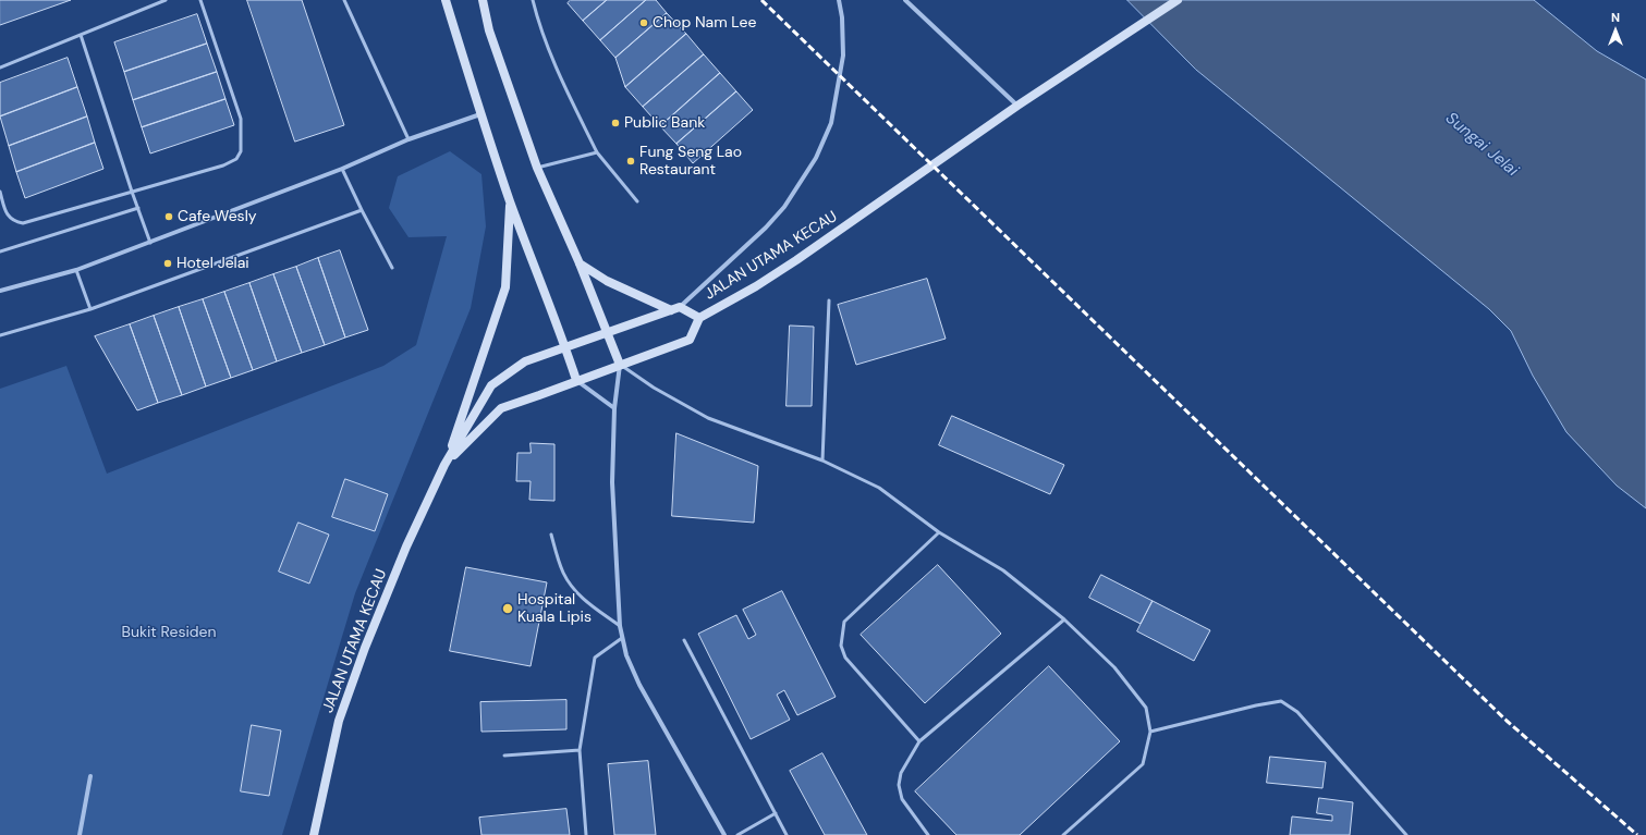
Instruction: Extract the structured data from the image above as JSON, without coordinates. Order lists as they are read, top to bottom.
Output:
{
  "streets": {
    "street": ["JALAN UTAMA KECAU"]
  },
  "water": ["Sungai Jelai"],
  "parks": ["Bukit Residen"],
  "places": [
    "Chop Nam Lee",
    "Public Bank",
    "Fung Seng Lao Restaurant",
    "Cafe Wesly",
    "Hotel Jelai",
    "Hospital Kuala Lipis"
  ],
  "north": "top"
}
